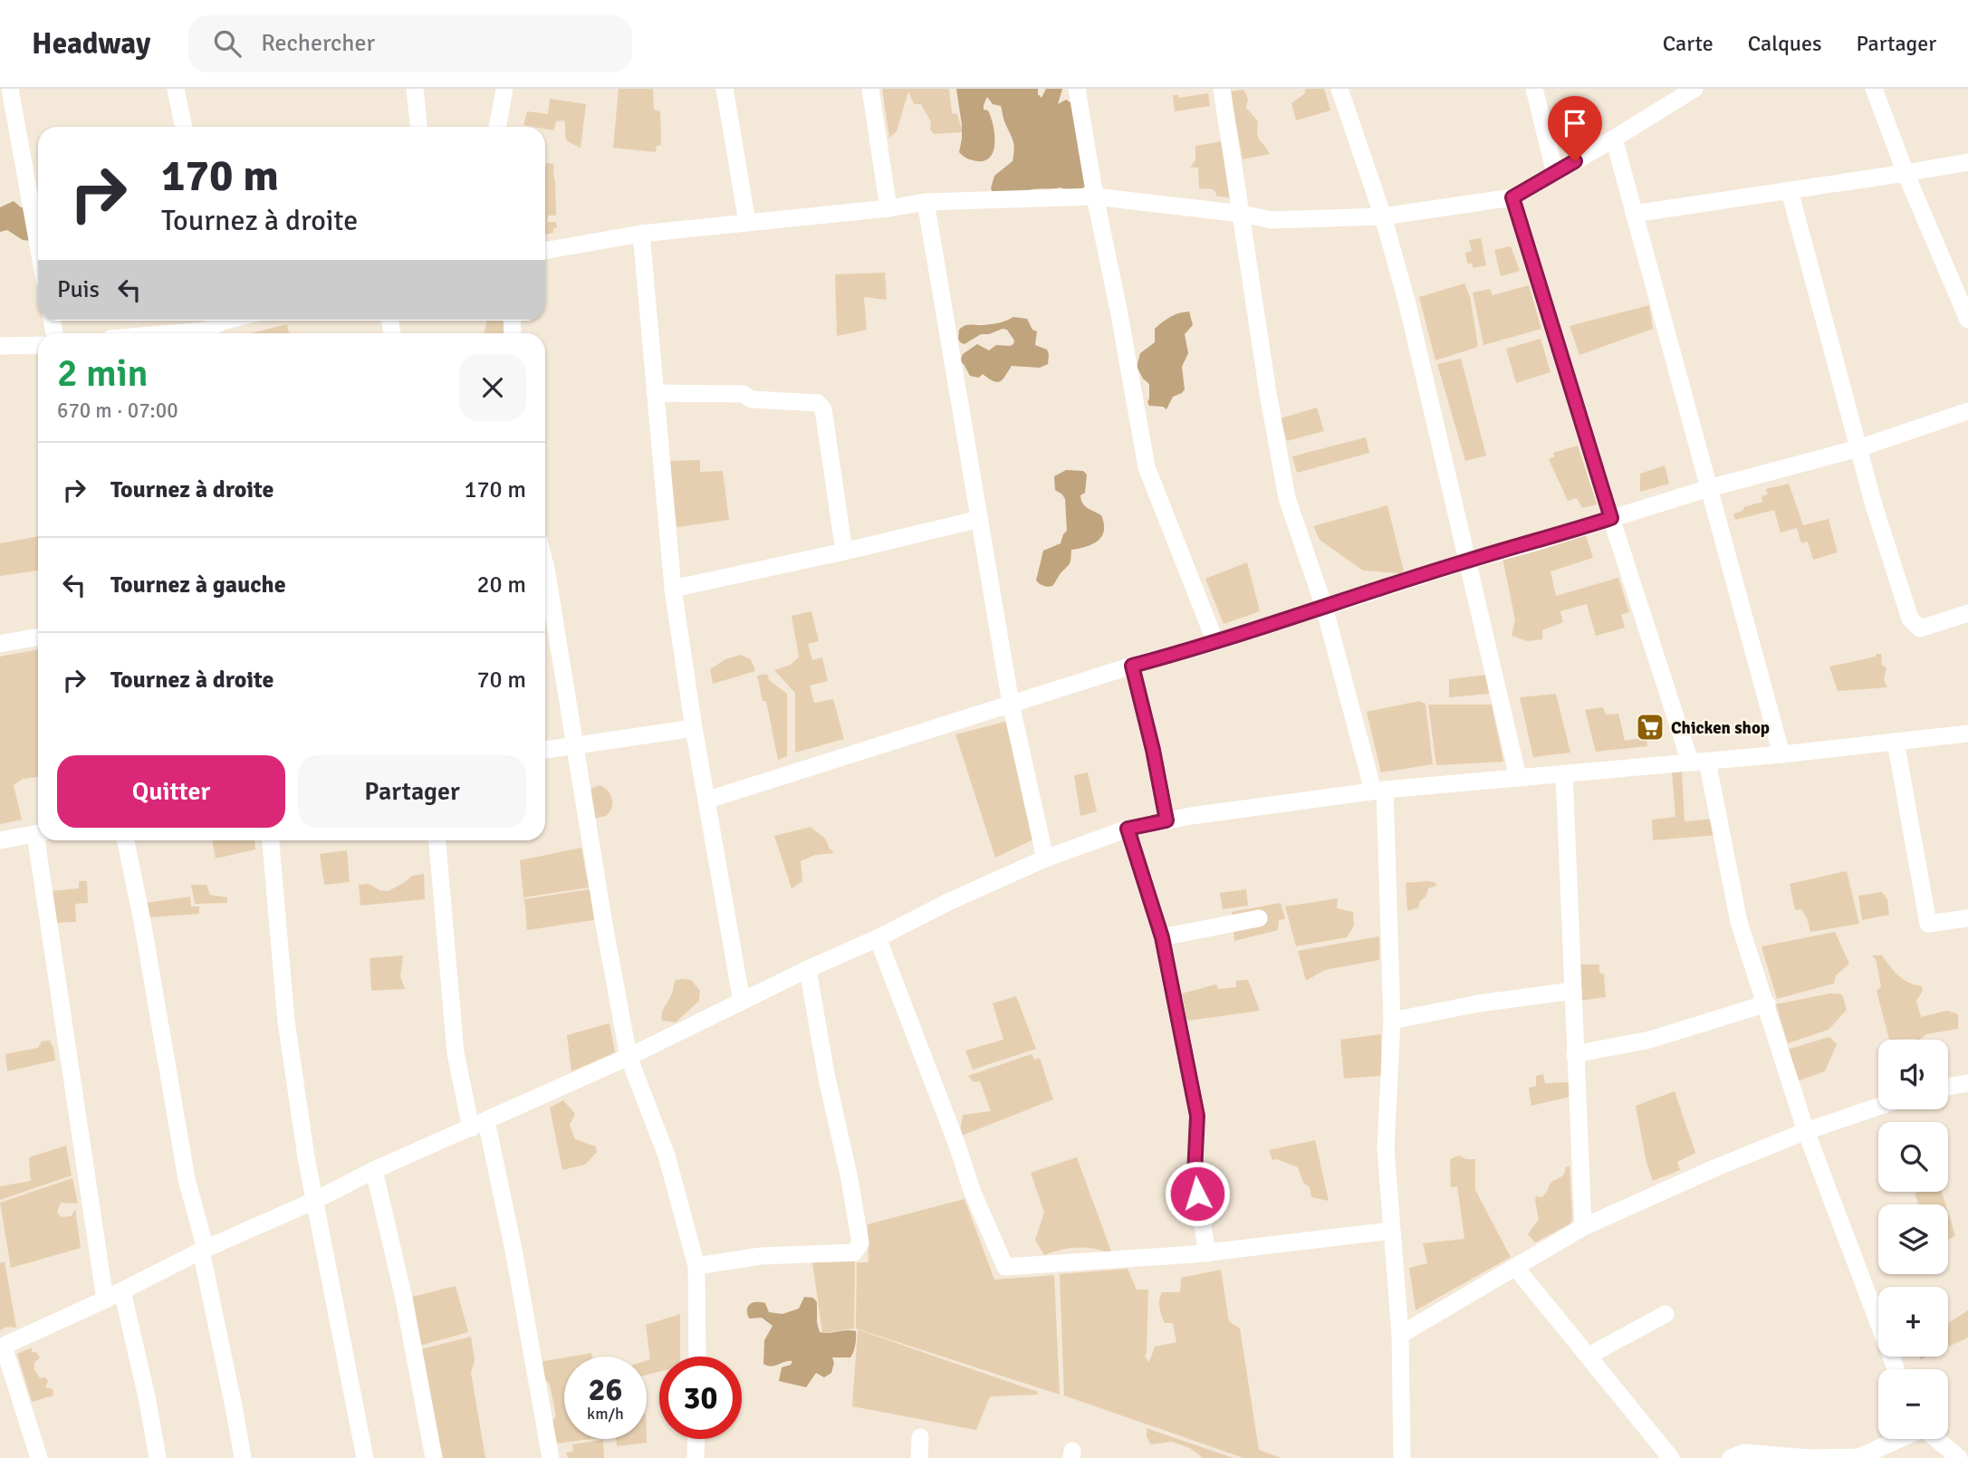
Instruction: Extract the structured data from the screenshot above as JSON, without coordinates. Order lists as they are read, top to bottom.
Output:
{
  "places": {
    "supermarket": ["Chicken shop"]
  },
  "page": {
    "header": "Headway",
    "search": "Rechercher",
    "nav": ["Carte", "Calques", "Partager"],
    "turn": ["170 m", "Tournez à droite"],
    "then": "Puis",
    "heading": ["2 min", "670 m · 07:00"],
    "list": [
      {
        "name": "Tournez à droite",
        "value": "170 m"
      },
      {
        "name": "Tournez à gauche",
        "value": "20 m"
      },
      {
        "name": "Tournez à droite",
        "value": "70 m"
      }
    ],
    "buttons": ["Quitter", "Partager"],
    "map_buttons": ["+", "−"],
    "speed": "26 km/h",
    "limit": "30"
  }
}
